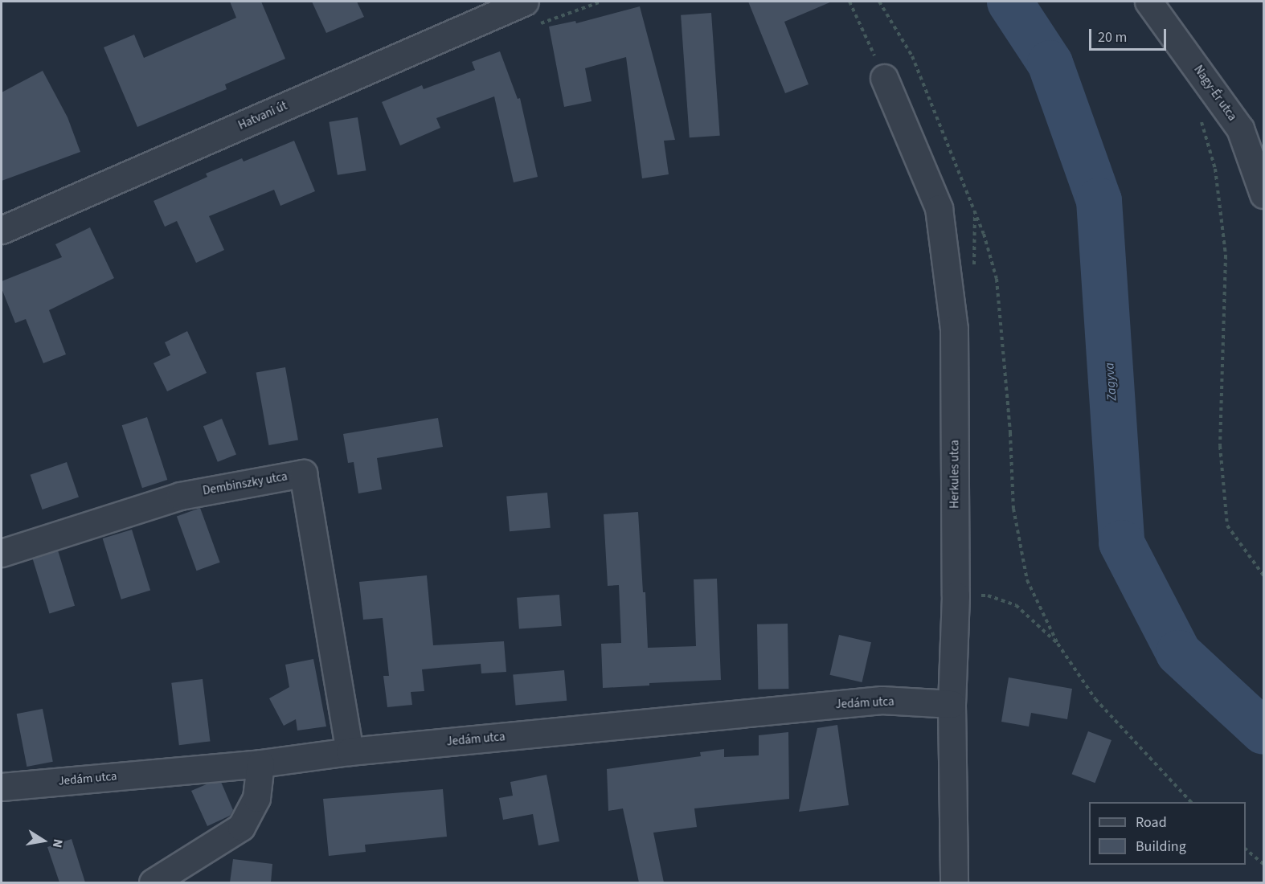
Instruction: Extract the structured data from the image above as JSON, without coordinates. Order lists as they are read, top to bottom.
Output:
{
  "streets": {
    "street": [
      "Nagy-Ér utca",
      "Hatvani út",
      "Herkules utca",
      "Dembinszky utca",
      "Jedám utca"
    ]
  },
  "crossings": [
    ["Herkules utca", "Jedám utca"],
    ["Dembinszky utca", "Jedám utca"]
  ],
  "water": ["Zagyva"],
  "legend": ["Road", "Building"],
  "scale_bar": "20 m",
  "north": "right"
}
